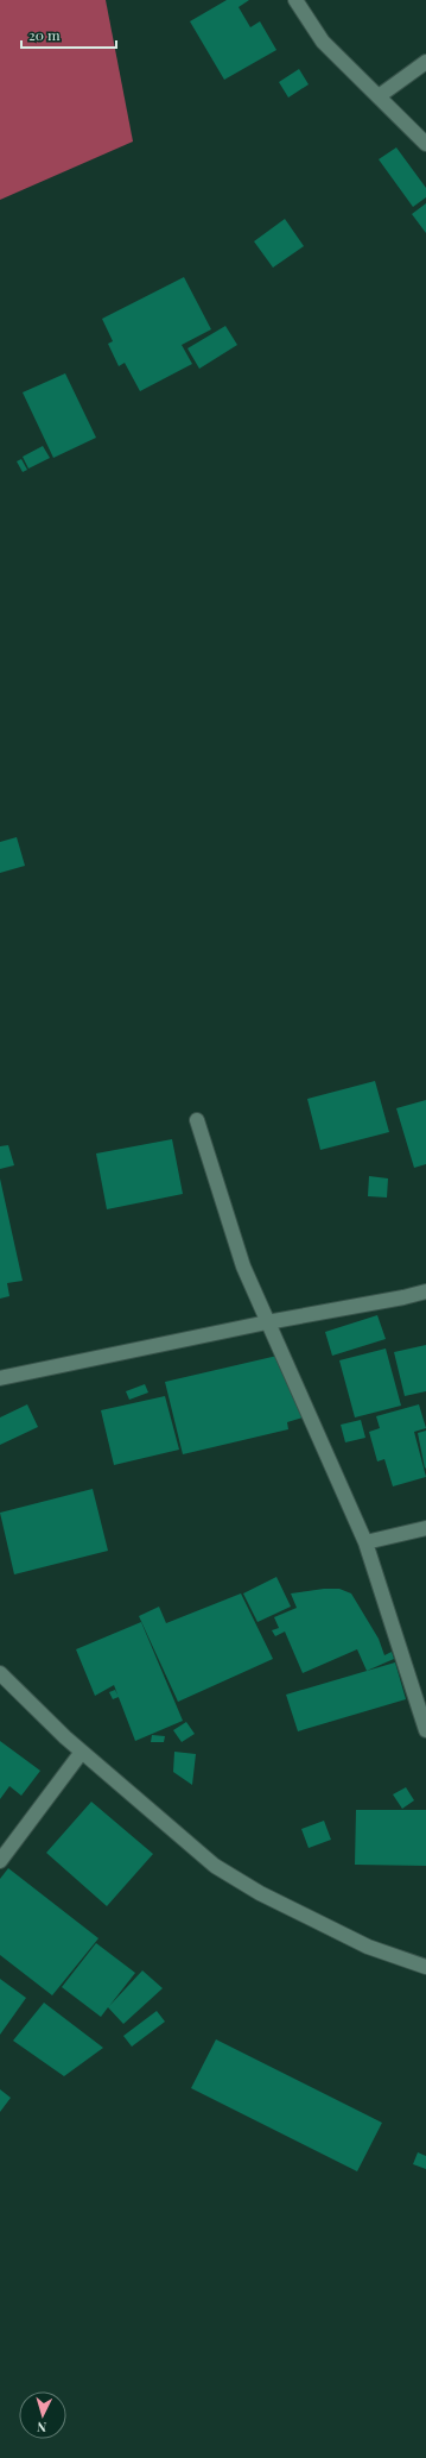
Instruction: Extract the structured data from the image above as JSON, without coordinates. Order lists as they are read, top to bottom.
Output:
{
  "scale_bar": "20 m",
  "north": "bottom"
}
